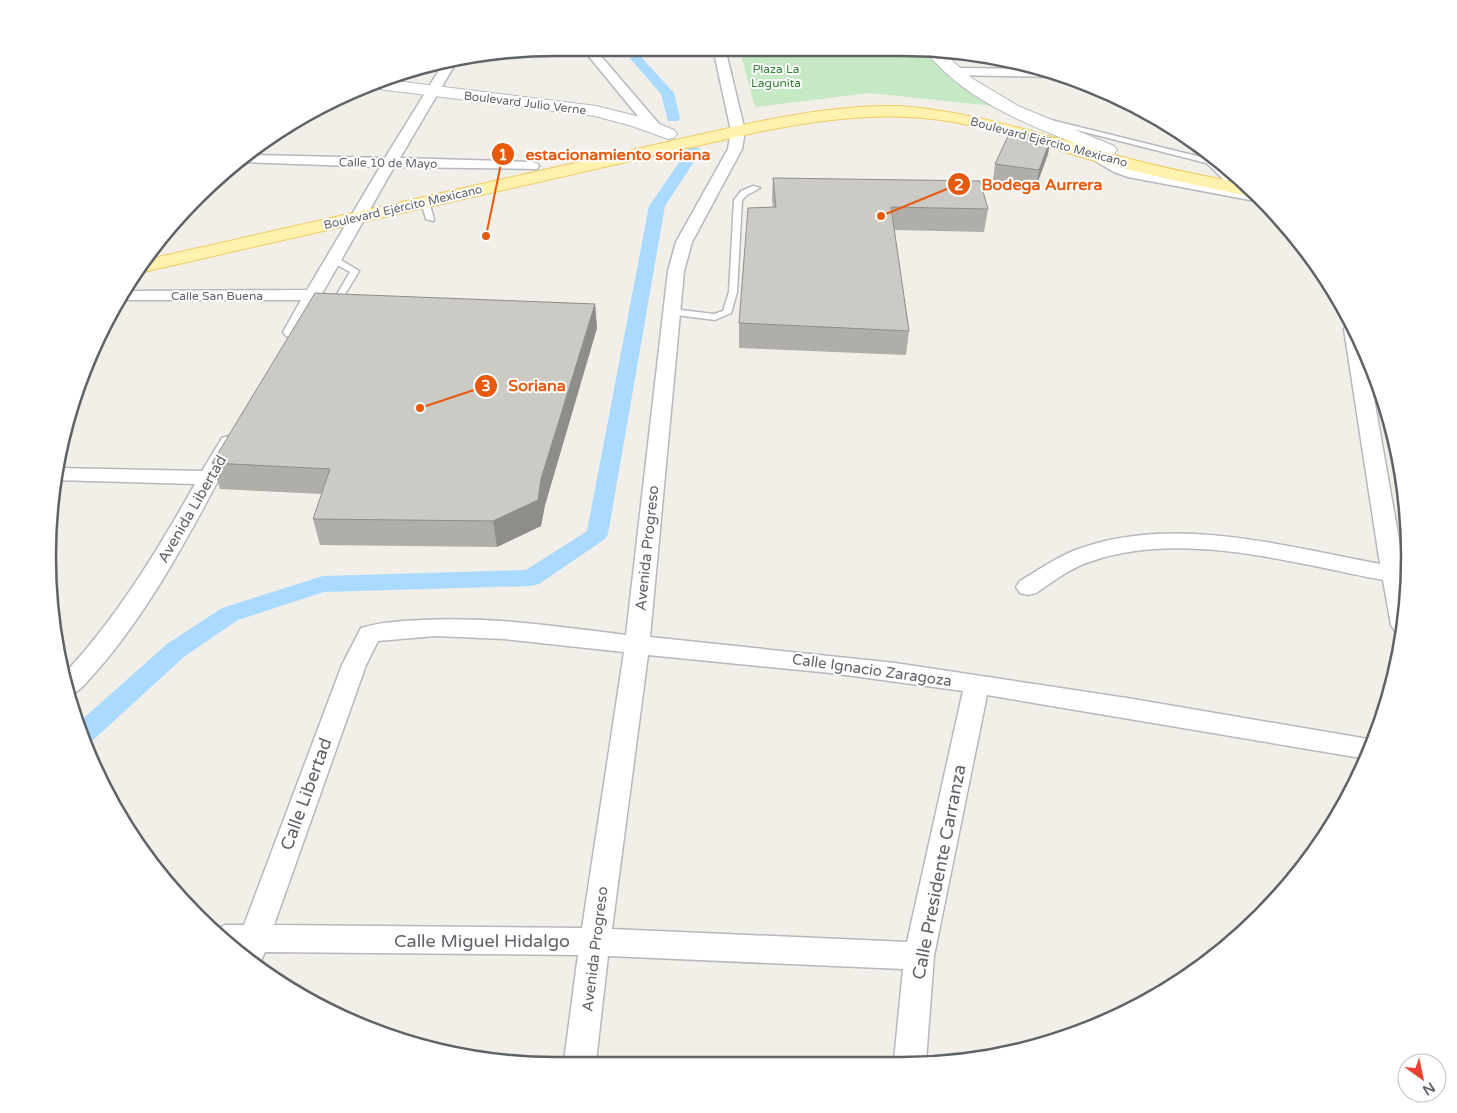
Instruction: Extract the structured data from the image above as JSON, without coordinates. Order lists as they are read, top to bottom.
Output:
{
  "streets": {
    "main road": ["Boulevard Ejército Mexicano"],
    "street": [
      "Boulevard Julio Verne",
      "Calle 10 de Mayo",
      "Calle San Buena",
      "Avenida Libertad",
      "Avenida Progreso",
      "Calle Ignacio Zaragoza",
      "Calle Libertad",
      "Calle Presidente Carranza",
      "Calle Miguel Hidalgo"
    ]
  },
  "crossings": [
    ["Boulevard Julio Verne", "Boulevard Ejército Mexicano"],
    ["Boulevard Ejército Mexicano", "Calle 10 de Mayo"],
    ["Boulevard Ejército Mexicano", "Avenida Progreso"],
    ["Avenida Progreso", "Calle Ignacio Zaragoza"],
    ["Avenida Progreso", "Calle Miguel Hidalgo"],
    ["Calle Ignacio Zaragoza", "Calle Libertad"],
    ["Calle Ignacio Zaragoza", "Calle Presidente Carranza"],
    ["Calle Libertad", "Calle Miguel Hidalgo"],
    ["Calle Presidente Carranza", "Calle Miguel Hidalgo"]
  ],
  "parks": ["Plaza La Lagunita"],
  "places": ["Bodega Aurrera", "estacionamiento soriana", "Soriana"],
  "north": "bottom right"
}
